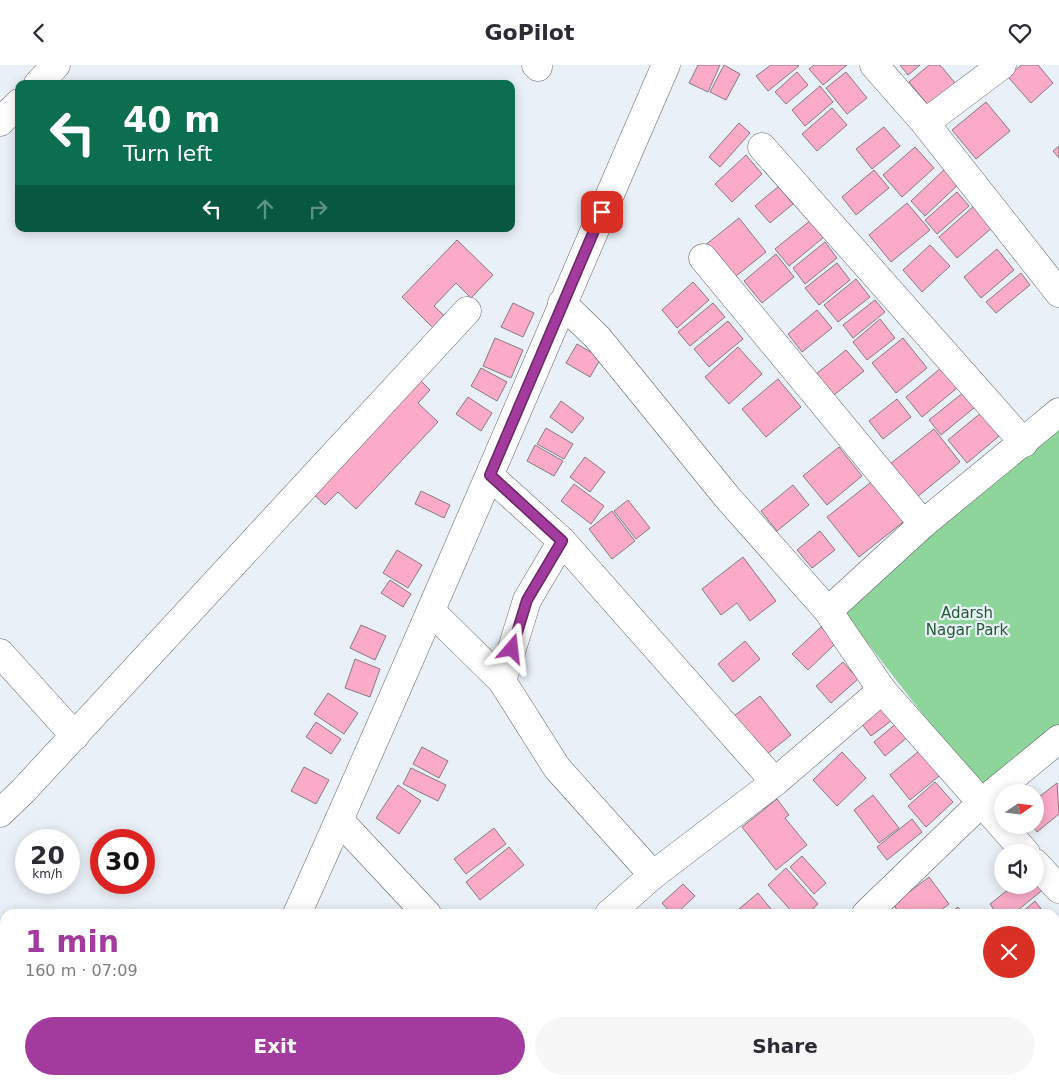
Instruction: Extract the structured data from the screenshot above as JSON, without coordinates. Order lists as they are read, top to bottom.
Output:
{
  "parks": ["Adarsh Nagar Park"],
  "north": "right",
  "page": {
    "header": "GoPilot",
    "turn": ["40 m", "Turn left"],
    "speed": "20 km/h",
    "limit": "30",
    "heading": ["1 min", "160 m · 07:09"],
    "buttons": ["Exit", "Share"]
  }
}
